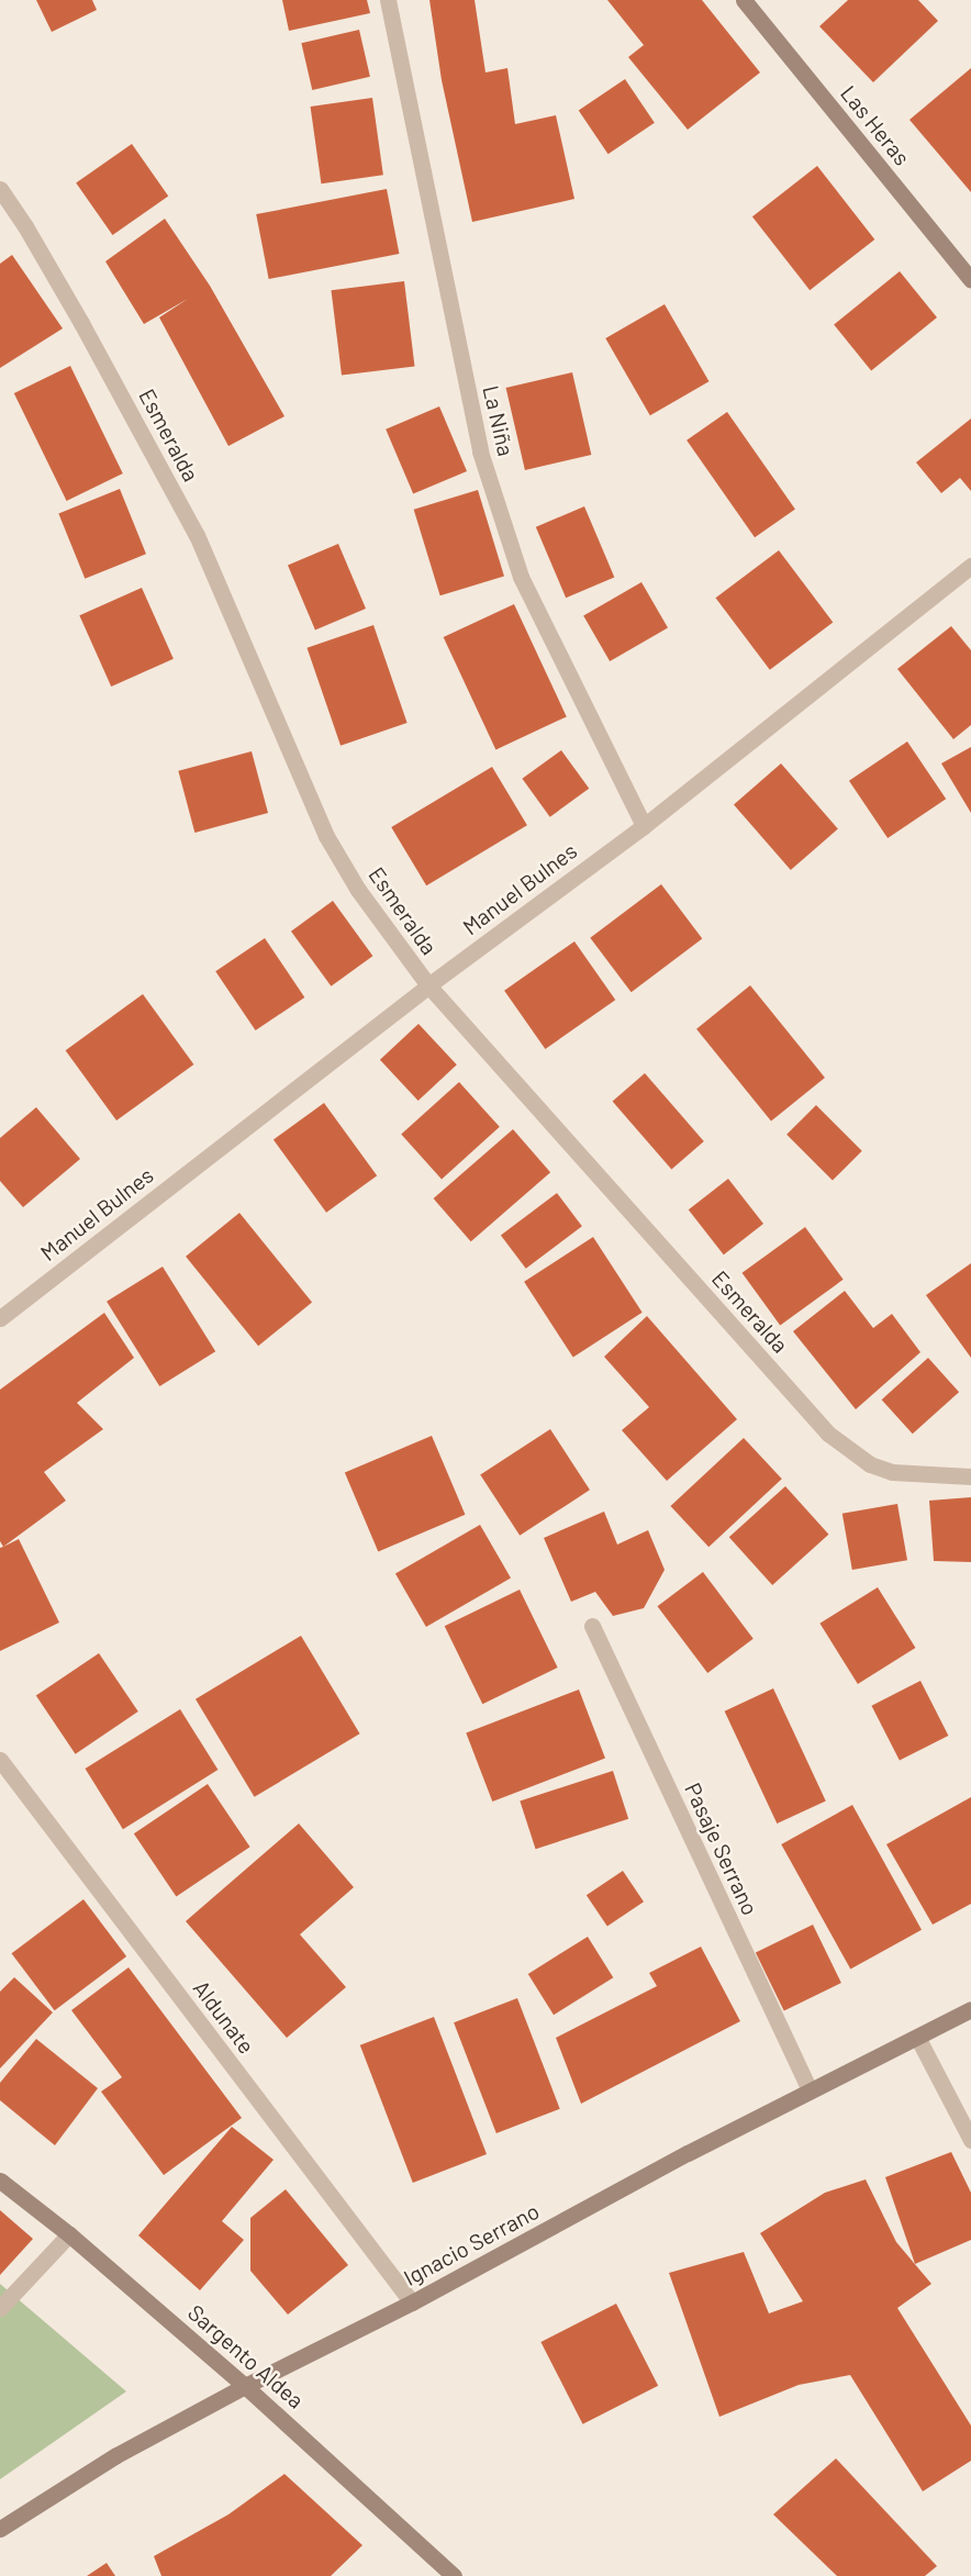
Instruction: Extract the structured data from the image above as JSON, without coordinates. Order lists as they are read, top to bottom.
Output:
{
  "streets": {
    "street": [
      "Las Heras",
      "La Niña",
      "Esmeralda",
      "Manuel Bulnes",
      "Pasaje Serrano",
      "Aldunate",
      "Ignacio Serrano",
      "Sargento Aldea"
    ]
  },
  "crossings": [
    ["La Niña", "Manuel Bulnes"],
    ["Esmeralda", "Manuel Bulnes"],
    ["Pasaje Serrano", "Ignacio Serrano"],
    ["Aldunate", "Ignacio Serrano"],
    ["Ignacio Serrano", "Sargento Aldea"]
  ]
}
